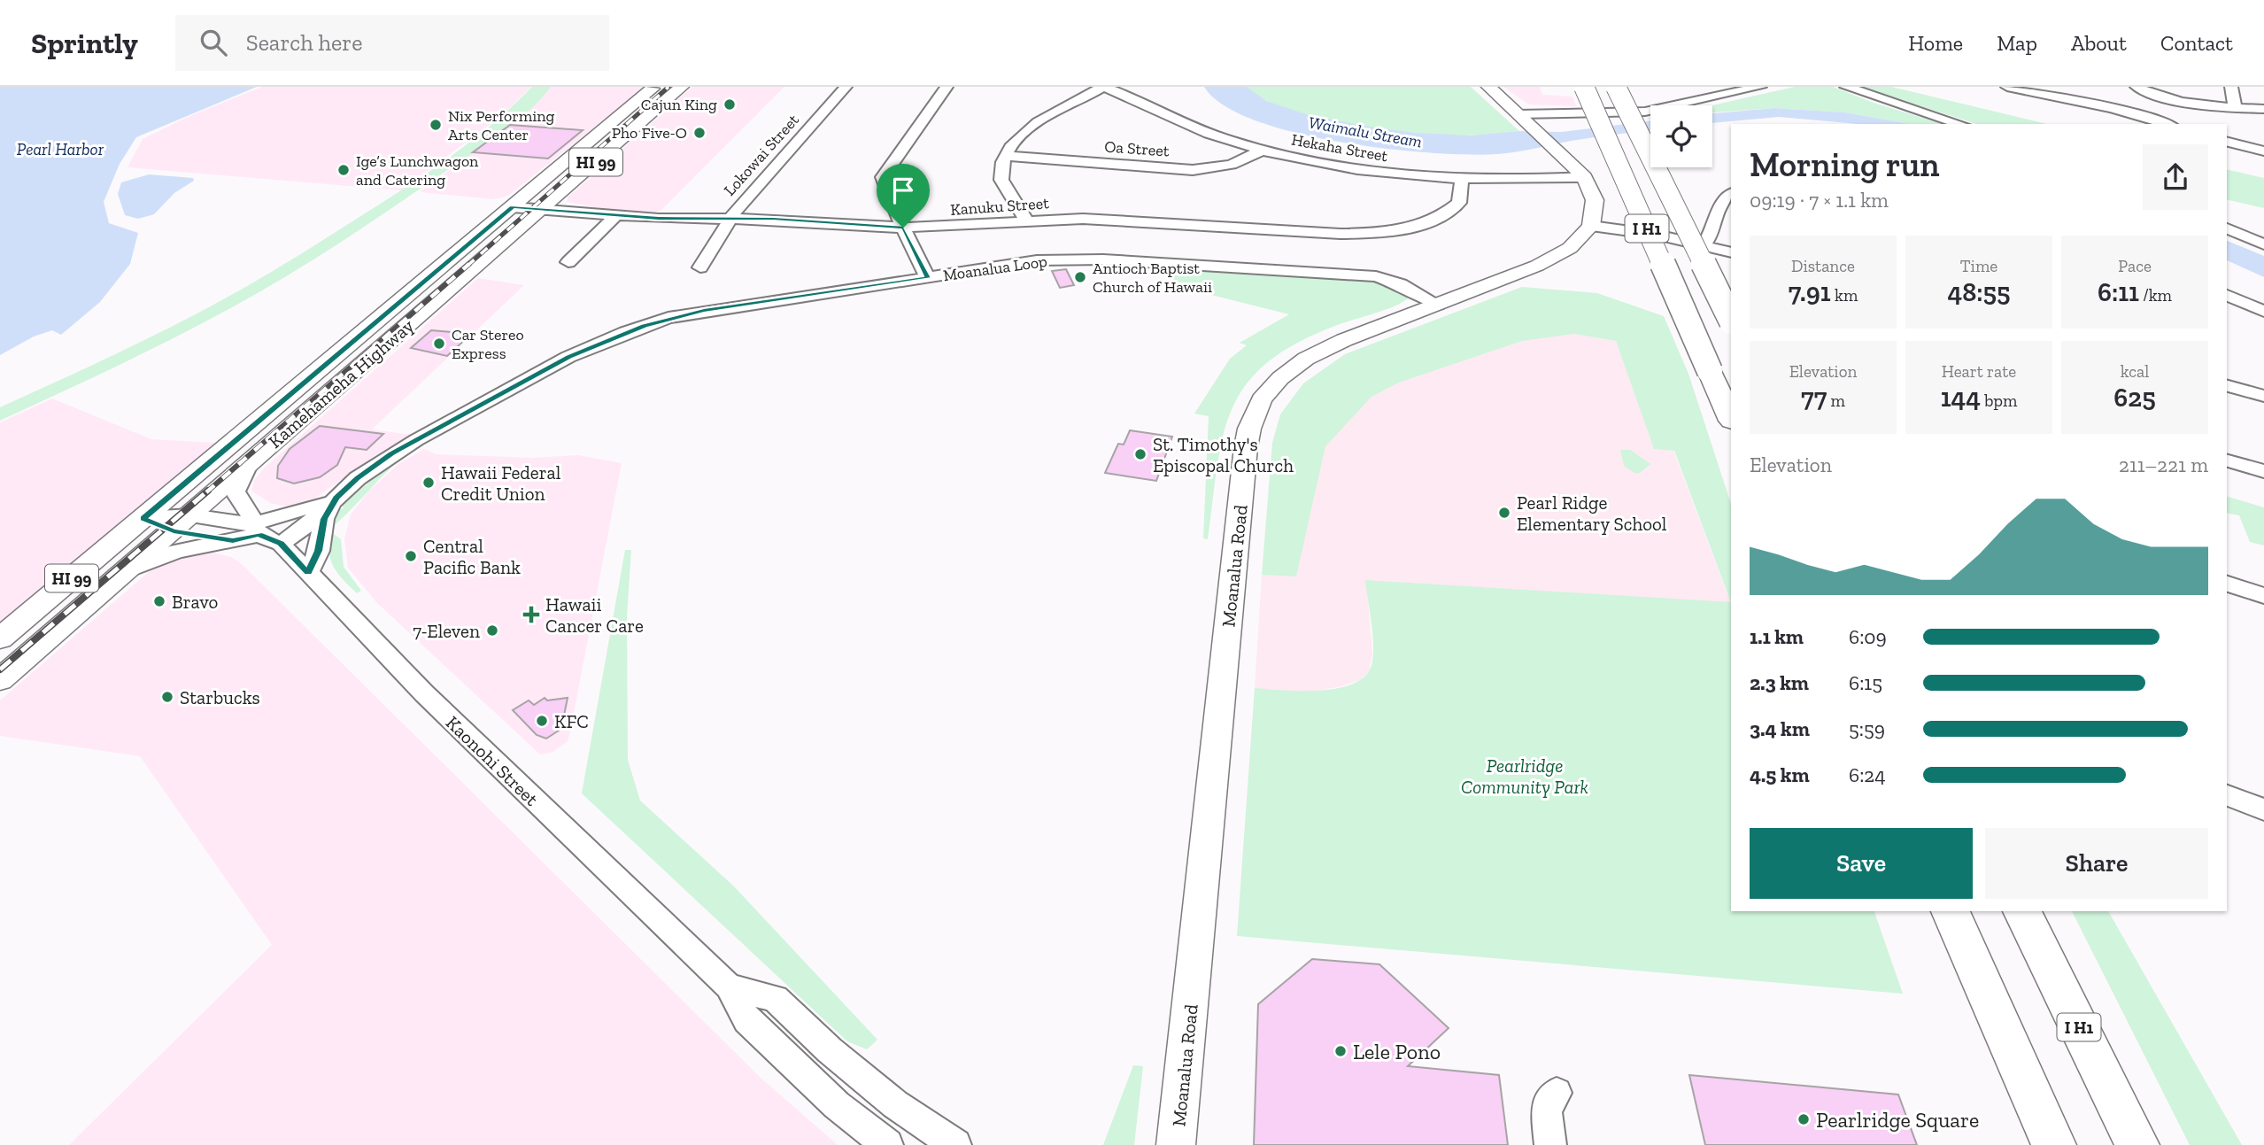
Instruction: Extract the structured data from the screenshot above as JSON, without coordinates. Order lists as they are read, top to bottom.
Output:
{
  "streets": {
    "highway": ["I H1"],
    "main road": ["HI 99", "Kamehameha Highway", "Moanalua Road"],
    "street": [
      "Hekaha Street",
      "Oa Street",
      "Lokowai Street",
      "Kanuku Street",
      "Moanalua Loop",
      "Kaonohi Street"
    ]
  },
  "crossings": [
    ["Hekaha Street", "Oa Street"],
    ["Hekaha Street", "Kanuku Street"],
    ["Lokowai Street", "Kanuku Street"],
    ["Kanuku Street", "Kamehameha Highway"],
    ["Moanalua Loop", "Moanalua Road"],
    ["Moanalua Loop", "Kaonohi Street"],
    ["Kamehameha Highway", "Kaonohi Street"]
  ],
  "water": ["Waimalu Stream", "Pearl Harbor"],
  "parks": ["Pearlridge Community Park"],
  "places": {
    "other": [
      "Cajun King",
      "Nix Performing Arts Center",
      "Pho Five-O",
      "Ige’s Lunchwagon and Catering",
      "Antioch Baptist Church of Hawaii",
      "Car Stereo Express",
      "St. Timothy's Episcopal Church",
      "Hawaii Federal Credit Union",
      "Pearl Ridge Elementary School",
      "Central Pacific Bank",
      "Bravo",
      "7-Eleven",
      "Starbucks",
      "KFC",
      "Lele Pono",
      "Pearlridge Square"
    ],
    "health": ["Hawaii Cancer Care"]
  },
  "page": {
    "header": "Sprintly",
    "search": "Search here",
    "nav": [
      "Home",
      "Map",
      "About",
      "Contact"
    ],
    "heading": ["Morning run", "09:19 · 7 × 1.1 km"],
    "stats": [
      ["Distance", "7.91 km"],
      ["Time", "48:55"],
      ["Pace", "6:11 /km"],
      ["Elevation", "77 m"],
      ["Heart rate", "144 bpm"],
      ["kcal", "625"]
    ],
    "chart": ["Elevation", "211–221 m"],
    "list": [
      {
        "name": "1.1 km",
        "note": "6:09"
      },
      {
        "name": "2.3 km",
        "note": "6:15"
      },
      {
        "name": "3.4 km",
        "note": "5:59"
      },
      {
        "name": "4.5 km",
        "note": "6:24"
      }
    ],
    "buttons": ["Save", "Share"]
  }
}
